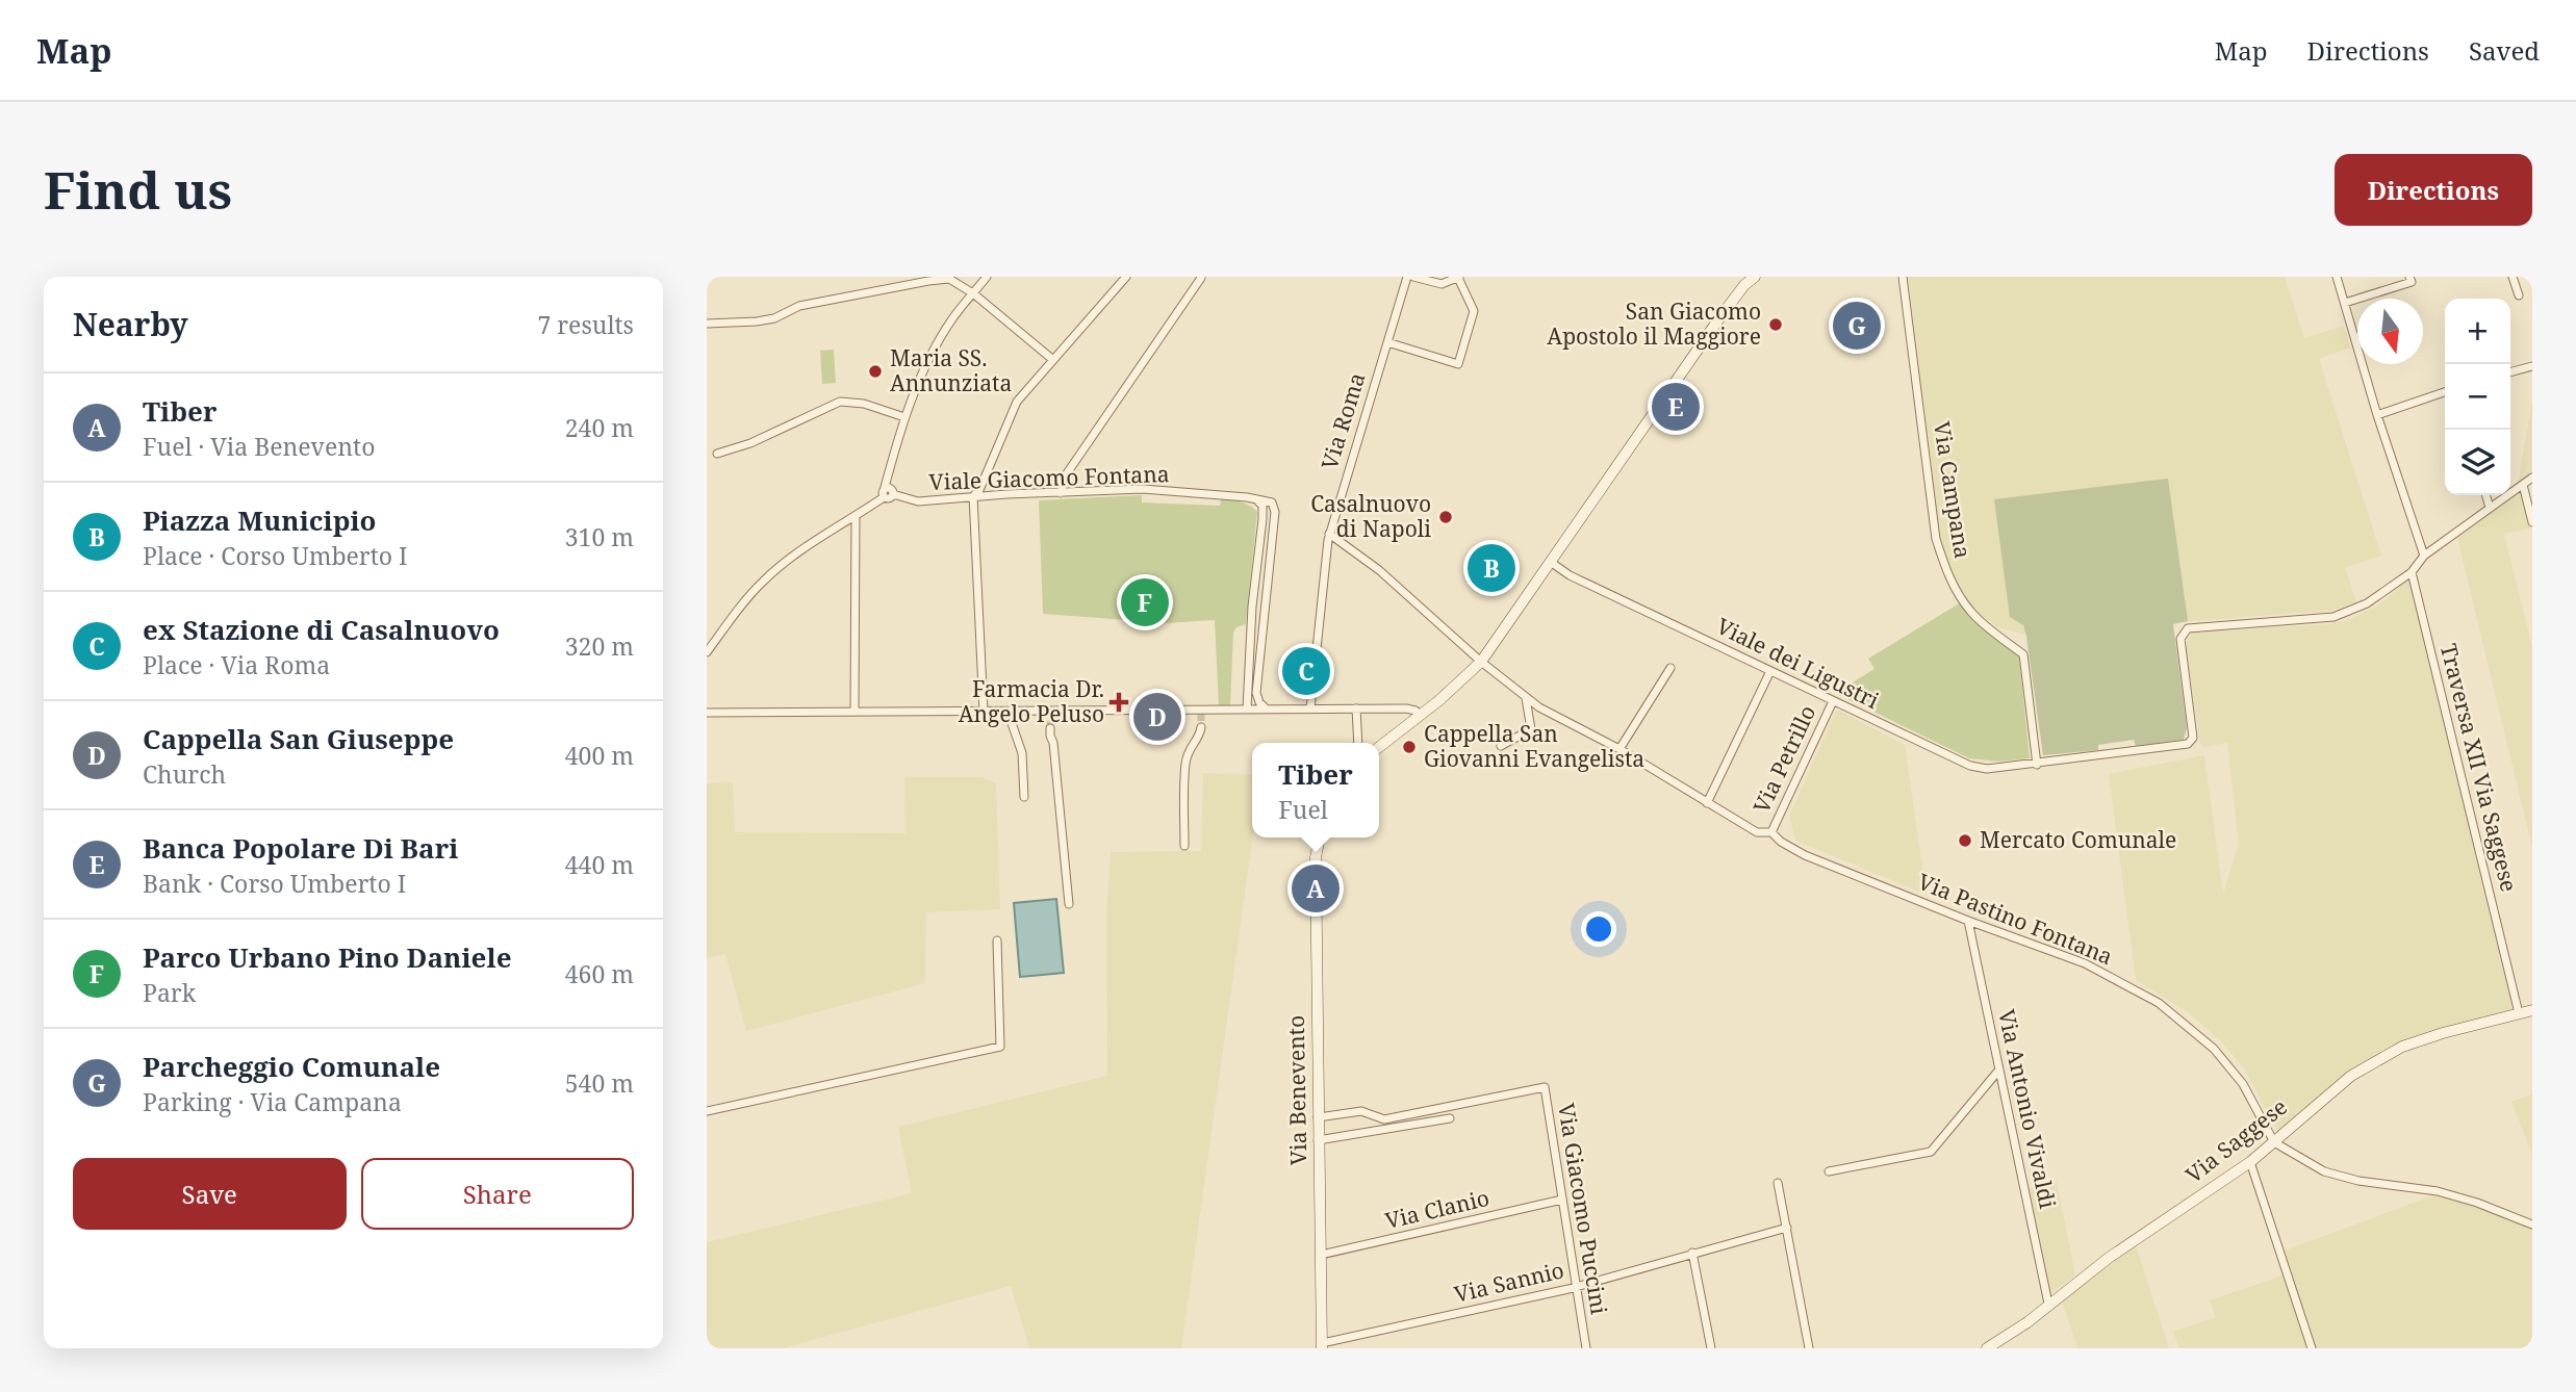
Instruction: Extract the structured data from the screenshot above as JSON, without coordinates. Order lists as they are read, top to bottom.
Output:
{
  "streets": {
    "main road": ["Via Benevento", "Via Saggese"],
    "street": [
      "Via Roma",
      "Viale Giacomo Fontana",
      "Via Campana",
      "Viale dei Ligustri",
      "Via Petrillo",
      "Traversa XII Via Saggese",
      "Via Pastino Fontana",
      "Via Antonio Vivaldi",
      "Via Giacomo Puccini",
      "Via Clanio",
      "Via Sannio"
    ]
  },
  "crossings": [
    ["Via Campana", "Viale dei Ligustri"],
    ["Viale dei Ligustri", "Via Petrillo"],
    ["Viale dei Ligustri", "Traversa XII Via Saggese"],
    ["Via Petrillo", "Via Pastino Fontana"],
    ["Traversa XII Via Saggese", "Via Saggese"],
    ["Via Pastino Fontana", "Via Antonio Vivaldi"],
    ["Via Pastino Fontana", "Via Saggese"],
    ["Via Benevento", "Via Giacomo Puccini"],
    ["Via Benevento", "Via Clanio"],
    ["Via Benevento", "Via Sannio"],
    ["Via Antonio Vivaldi", "Via Saggese"],
    ["Via Giacomo Puccini", "Via Clanio"],
    ["Via Giacomo Puccini", "Via Sannio"]
  ],
  "places": {
    "other": [
      "San Giacomo Apostolo il Maggiore",
      "Maria SS. Annunziata",
      "Casalnuovo di Napoli",
      "Cappella San Giovanni Evangelista",
      "Mercato Comunale"
    ],
    "health": ["Farmacia Dr. Angelo Peluso"]
  },
  "north": "bottom",
  "page": {
    "header": "Map",
    "nav": ["Map", "Directions", "Saved"],
    "buttons": [
      "Directions",
      ["Save", "Share"]
    ],
    "title": "Find us",
    "heading": ["Nearby", "7 results"],
    "pins": [
      "G",
      "E",
      "B",
      "F",
      "C",
      "D",
      "A"
    ],
    "map_buttons": ["+", "−"],
    "list": [
      {
        "mark": "A",
        "name": "Tiber",
        "note": "Fuel · Via Benevento",
        "value": "240 m"
      },
      {
        "mark": "B",
        "name": "Piazza Municipio",
        "note": "Place · Corso Umberto I",
        "value": "310 m"
      },
      {
        "mark": "C",
        "name": "ex Stazione di Casalnuovo",
        "note": "Place · Via Roma",
        "value": "320 m"
      },
      {
        "mark": "D",
        "name": "Cappella San Giuseppe",
        "note": "Church",
        "value": "400 m"
      },
      {
        "mark": "E",
        "name": "Banca Popolare Di Bari",
        "note": "Bank · Corso Umberto I",
        "value": "440 m"
      },
      {
        "mark": "F",
        "name": "Parco Urbano Pino Daniele",
        "note": "Park",
        "value": "460 m"
      },
      {
        "mark": "G",
        "name": "Parcheggio Comunale",
        "note": "Parking · Via Campana",
        "value": "540 m"
      }
    ],
    "popup": ["Tiber", "Fuel"]
  }
}
